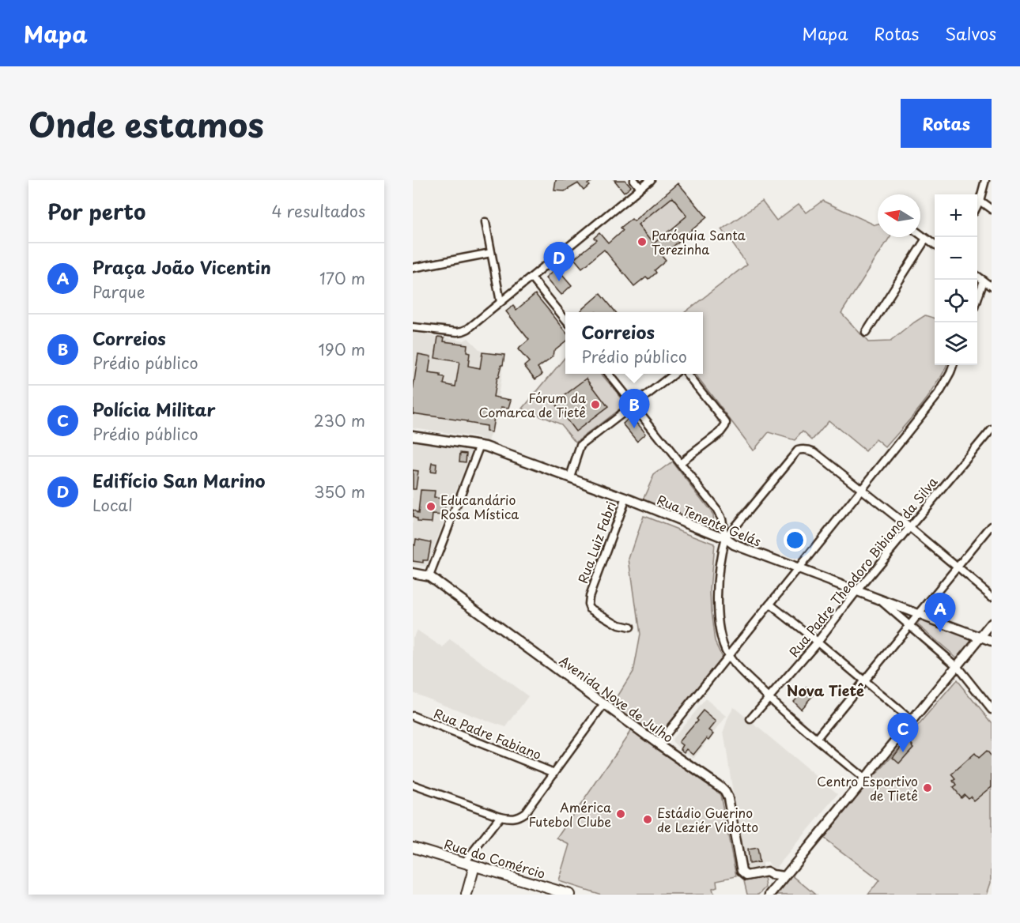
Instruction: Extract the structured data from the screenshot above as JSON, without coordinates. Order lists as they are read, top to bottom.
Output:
{
  "streets": {
    "main road": ["Rua do Comércio"],
    "street": [
      "Rua Tenente Gelás",
      "Rua Luiz Fabri",
      "Rua Padre Theodoro Bibiano da Silva",
      "Avenida Nove de Julho",
      "Rua Padre Fabiano"
    ]
  },
  "crossings": [
    ["Rua Tenente Gelás", "Rua Luiz Fabri"],
    ["Rua Tenente Gelás", "Rua Padre Theodoro Bibiano da Silva"]
  ],
  "districts": ["Nova Tietê"],
  "places": [
    "Paróquia Santa Terezinha",
    "Fórum da Comarca de Tietê",
    "Educandário Rosa Mística",
    "Centro Esportivo de Tietê",
    "América Futebol Clube",
    "Estádio Guerino de Leziér Vidotto"
  ],
  "north": "left",
  "page": {
    "header": "Mapa",
    "nav": ["Mapa", "Rotas", "Salvos"],
    "title": "Onde estamos",
    "buttons": "Rotas",
    "heading": ["Por perto", "4 resultados"],
    "map_buttons": ["+", "−"],
    "list": [
      {
        "mark": "A",
        "name": "Praça João Vicentin",
        "note": "Parque",
        "value": "170 m"
      },
      {
        "mark": "B",
        "name": "Correios",
        "note": "Prédio público",
        "value": "190 m"
      },
      {
        "mark": "C",
        "name": "Polícia Militar",
        "note": "Prédio público",
        "value": "230 m"
      },
      {
        "mark": "D",
        "name": "Edifício San Marino",
        "note": "Local",
        "value": "350 m"
      }
    ],
    "pins": [
      "D",
      "B",
      "A",
      "C"
    ],
    "popup": ["Correios", "Prédio público"]
  }
}
